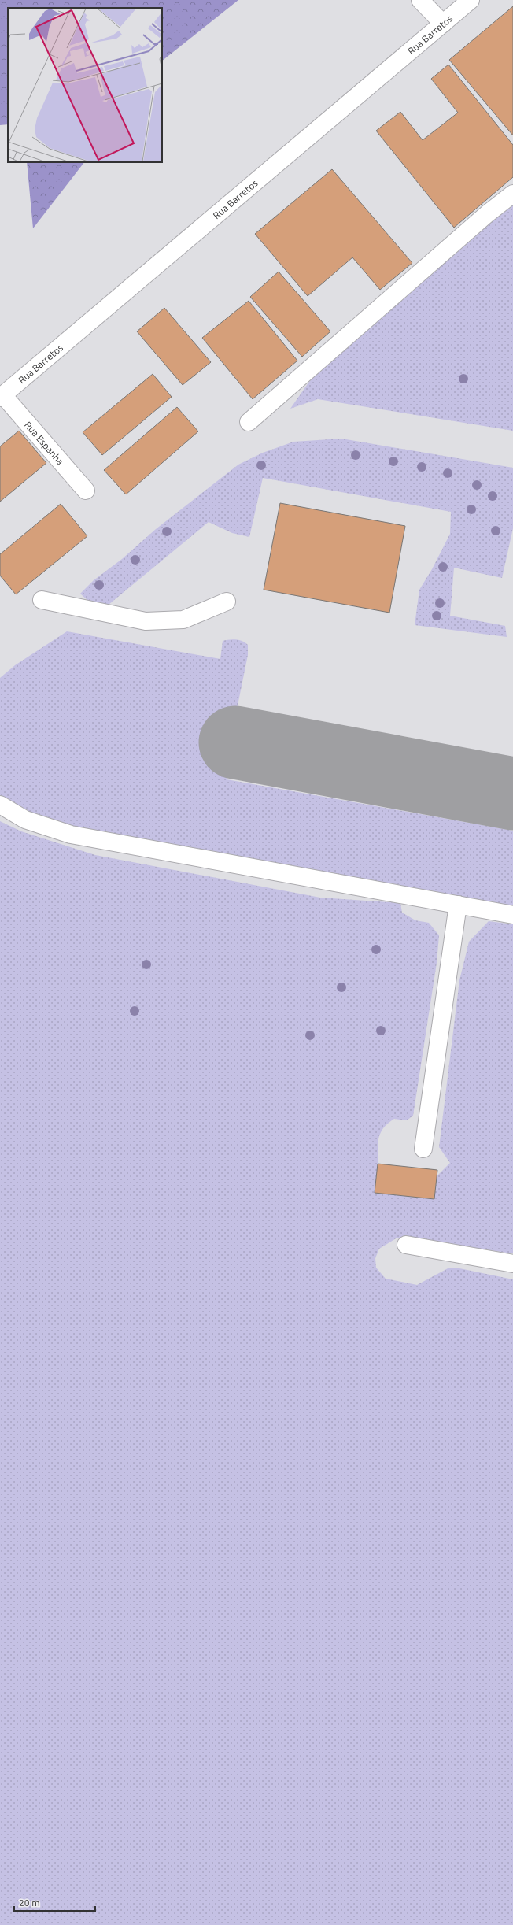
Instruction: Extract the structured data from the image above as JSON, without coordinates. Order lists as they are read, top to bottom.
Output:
{
  "streets": {
    "street": ["Rua Barretos", "Rua Espanha"]
  },
  "crossings": [
    ["Rua Barretos", "Rua Espanha"]
  ],
  "scale_bar": "20 m"
}
